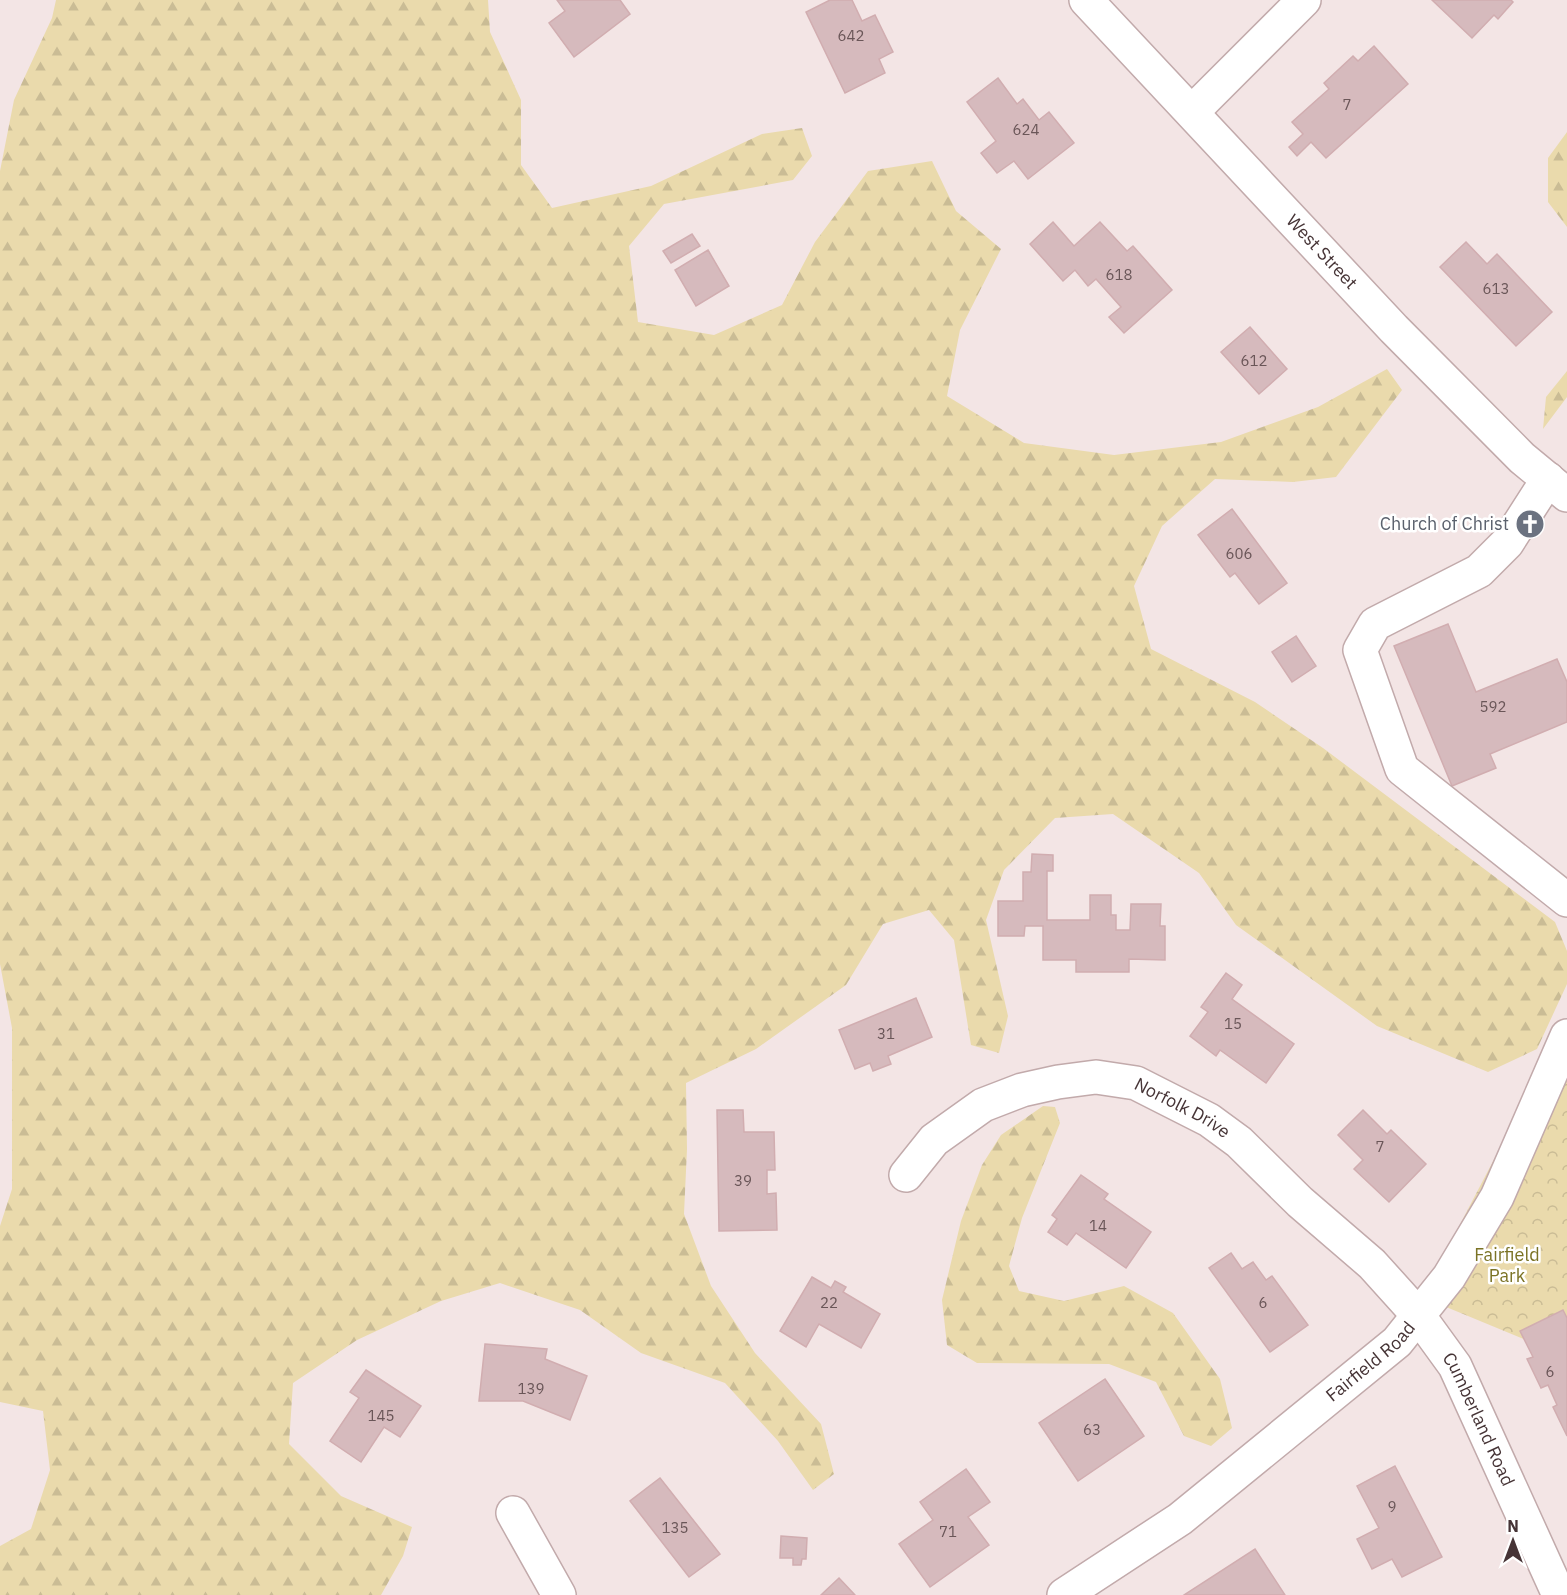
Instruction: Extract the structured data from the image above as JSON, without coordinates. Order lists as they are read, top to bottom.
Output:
{
  "streets": {
    "street": [
      "West Street",
      "Norfolk Drive",
      "Fairfield Road",
      "Cumberland Road"
    ]
  },
  "crossings": [
    ["Norfolk Drive", "Fairfield Road"],
    ["Norfolk Drive", "Cumberland Road"],
    ["Fairfield Road", "Cumberland Road"]
  ],
  "parks": ["Fairfield Park"],
  "places": {
    "church": ["Church of Christ"]
  },
  "house_numbers": [
    "642",
    "7",
    "624",
    "618",
    "613",
    "612",
    "606",
    "592",
    "15",
    "31",
    "7",
    "39",
    "14",
    "22",
    "6",
    "6",
    "139",
    "145",
    "63",
    "9",
    "135",
    "71"
  ],
  "north": "top"
}
